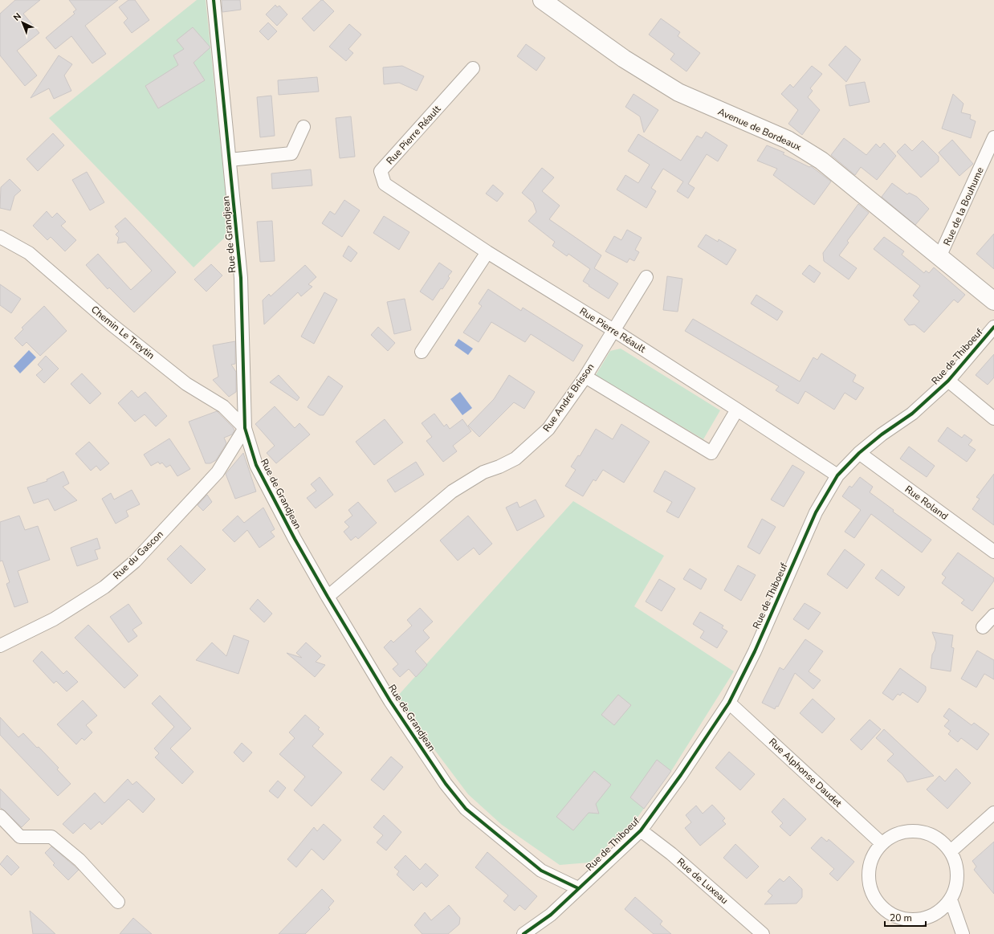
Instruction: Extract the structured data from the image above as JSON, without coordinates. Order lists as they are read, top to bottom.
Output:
{
  "streets": {
    "main road": ["Avenue de Bordeaux"],
    "street": [
      "Rue Pierre Réault",
      "Rue de la Bouhume",
      "Rue de Grandjean",
      "Chemin Le Treytin",
      "Rue de Thiboeuf",
      "Rue André Brisson",
      "Rue Roland",
      "Rue du Gascon",
      "Rue Alphonse Daudet",
      "Rue de Luxeau"
    ]
  },
  "crossings": [
    ["Avenue de Bordeaux", "Rue de la Bouhume"],
    ["Rue Pierre Réault", "Rue de Thiboeuf"],
    ["Rue Pierre Réault", "Rue André Brisson"],
    ["Rue de Grandjean", "Chemin Le Treytin"],
    ["Rue de Grandjean", "Rue de Thiboeuf"],
    ["Rue de Grandjean", "Rue André Brisson"],
    ["Rue de Grandjean", "Rue du Gascon"],
    ["Chemin Le Treytin", "Rue du Gascon"],
    ["Rue de Thiboeuf", "Rue Roland"],
    ["Rue de Thiboeuf", "Rue Alphonse Daudet"],
    ["Rue de Thiboeuf", "Rue de Luxeau"]
  ],
  "scale_bar": "20 m",
  "north": "top left"
}
